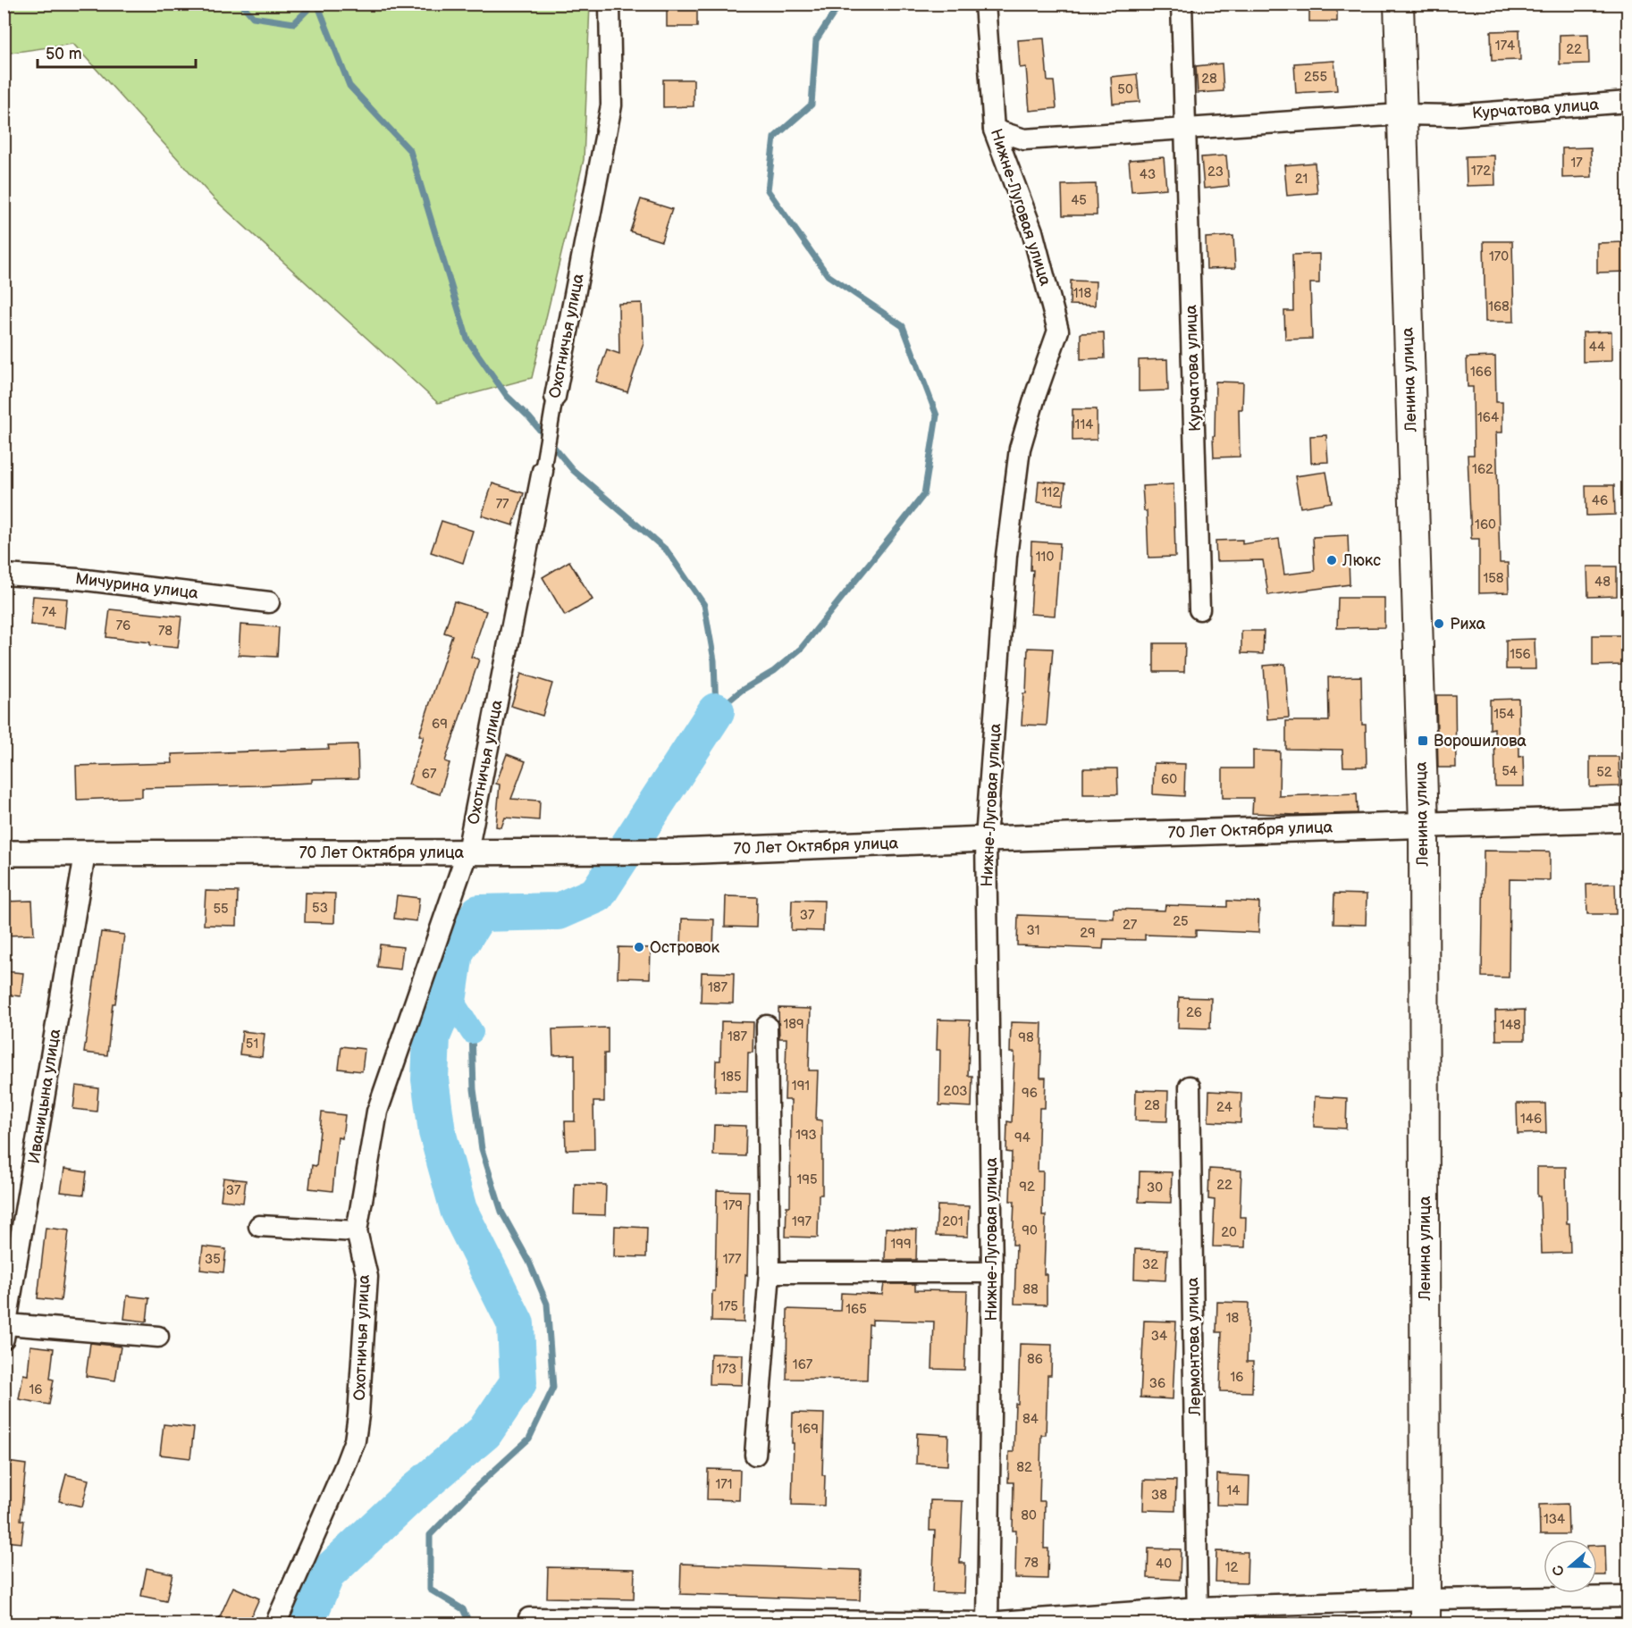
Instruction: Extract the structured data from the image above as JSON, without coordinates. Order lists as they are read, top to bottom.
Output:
{
  "streets": {
    "main road": ["Ленина улица"],
    "street": [
      "Курчатова улица",
      "Нижне-Луговая улица",
      "Охотничья улица",
      "Мичурина улица",
      "70 Лет Октября улица",
      "Иваницына улица",
      "Лермонтова улица"
    ]
  },
  "crossings": [
    ["Курчатова улица", "Нижне-Луговая улица"],
    ["Курчатова улица", "Ленина улица"],
    ["Нижне-Луговая улица", "70 Лет Октября улица"],
    ["Охотничья улица", "70 Лет Октября улица"],
    ["Ленина улица", "70 Лет Октября улица"],
    ["70 Лет Октября улица", "Иваницына улица"]
  ],
  "places": {
    "other": ["Люкс", "Риха", "Островок"],
    "transit": ["Ворошилова"]
  },
  "house_numbers": [
    "174",
    "22",
    "255",
    "28",
    "50",
    "17",
    "172",
    "23",
    "43",
    "21",
    "45",
    "170",
    "118",
    "168",
    "44",
    "166",
    "164",
    "114",
    "162",
    "112",
    "46",
    "77",
    "160",
    "110",
    "158",
    "48",
    "74",
    "76",
    "78",
    "156",
    "154",
    "69",
    "54",
    "52",
    "67",
    "60",
    "53",
    "55",
    "37",
    "25",
    "27",
    "31",
    "29",
    "187",
    "26",
    "189",
    "148",
    "187",
    "98",
    "51",
    "185",
    "191",
    "203",
    "96",
    "28",
    "24",
    "146",
    "193",
    "94",
    "195",
    "22",
    "92",
    "30",
    "37",
    "179",
    "197",
    "201",
    "90",
    "20",
    "199",
    "35",
    "177",
    "32",
    "88",
    "175",
    "165",
    "18",
    "34",
    "86",
    "167",
    "173",
    "16",
    "36",
    "16",
    "84",
    "169",
    "82",
    "171",
    "14",
    "38",
    "80",
    "134",
    "78",
    "40",
    "12"
  ],
  "scale_bar": "50 m",
  "north": "left"
}
